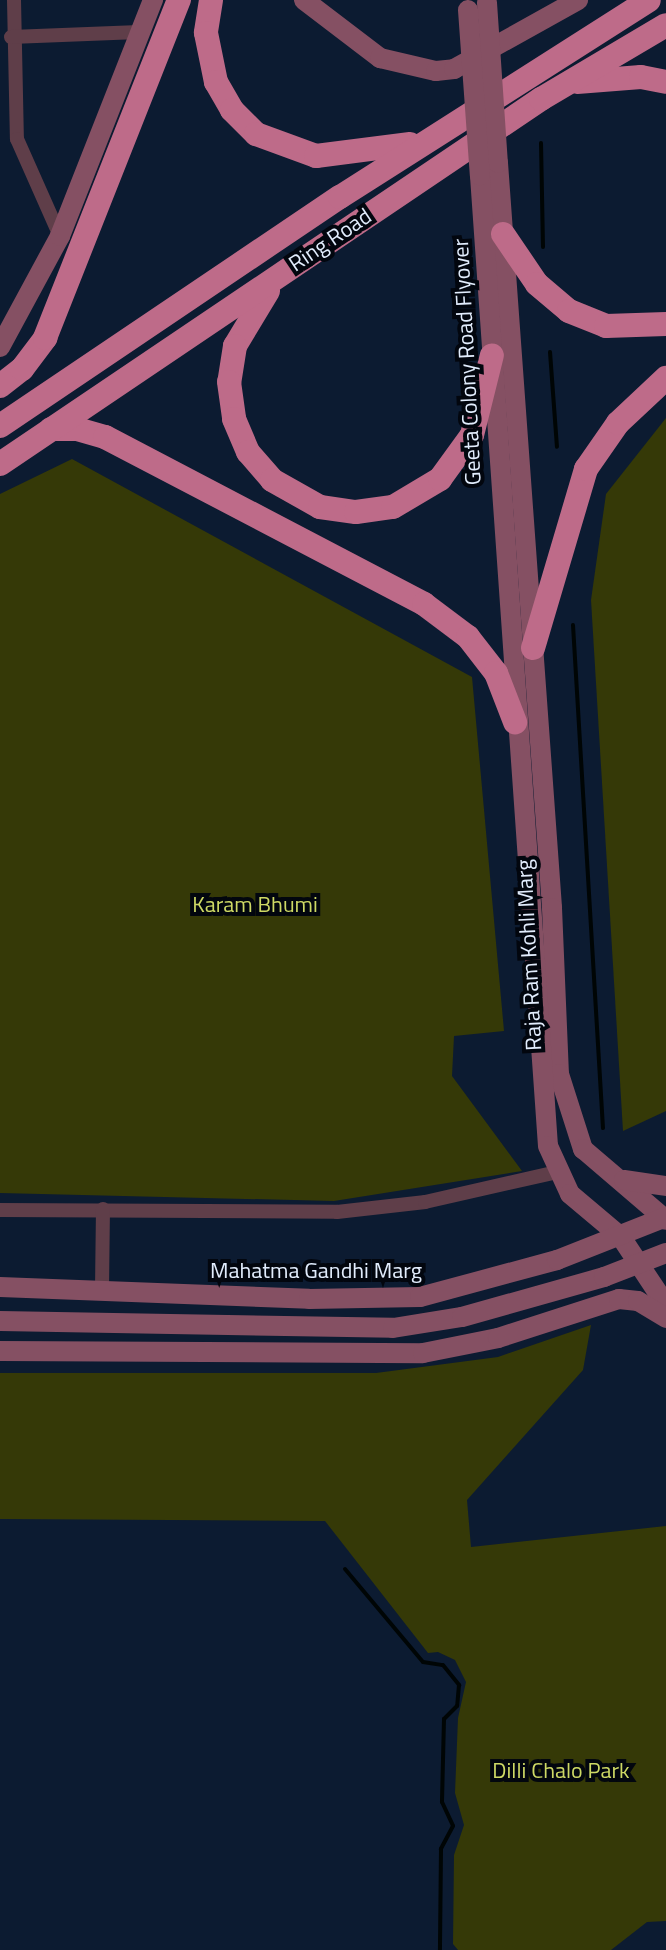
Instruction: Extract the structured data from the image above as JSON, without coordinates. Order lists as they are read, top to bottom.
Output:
{
  "streets": {
    "highway": ["Ring Road"],
    "main road": ["Geeta Colony Road Flyover", "Raja Ram Kohli Marg", "Mahatma Gandhi Marg"]
  },
  "crossings": [
    ["Geeta Colony Road Flyover", "Raja Ram Kohli Marg"],
    ["Raja Ram Kohli Marg", "Mahatma Gandhi Marg"]
  ],
  "parks": ["Karam Bhumi", "Dilli Chalo Park"]
}
